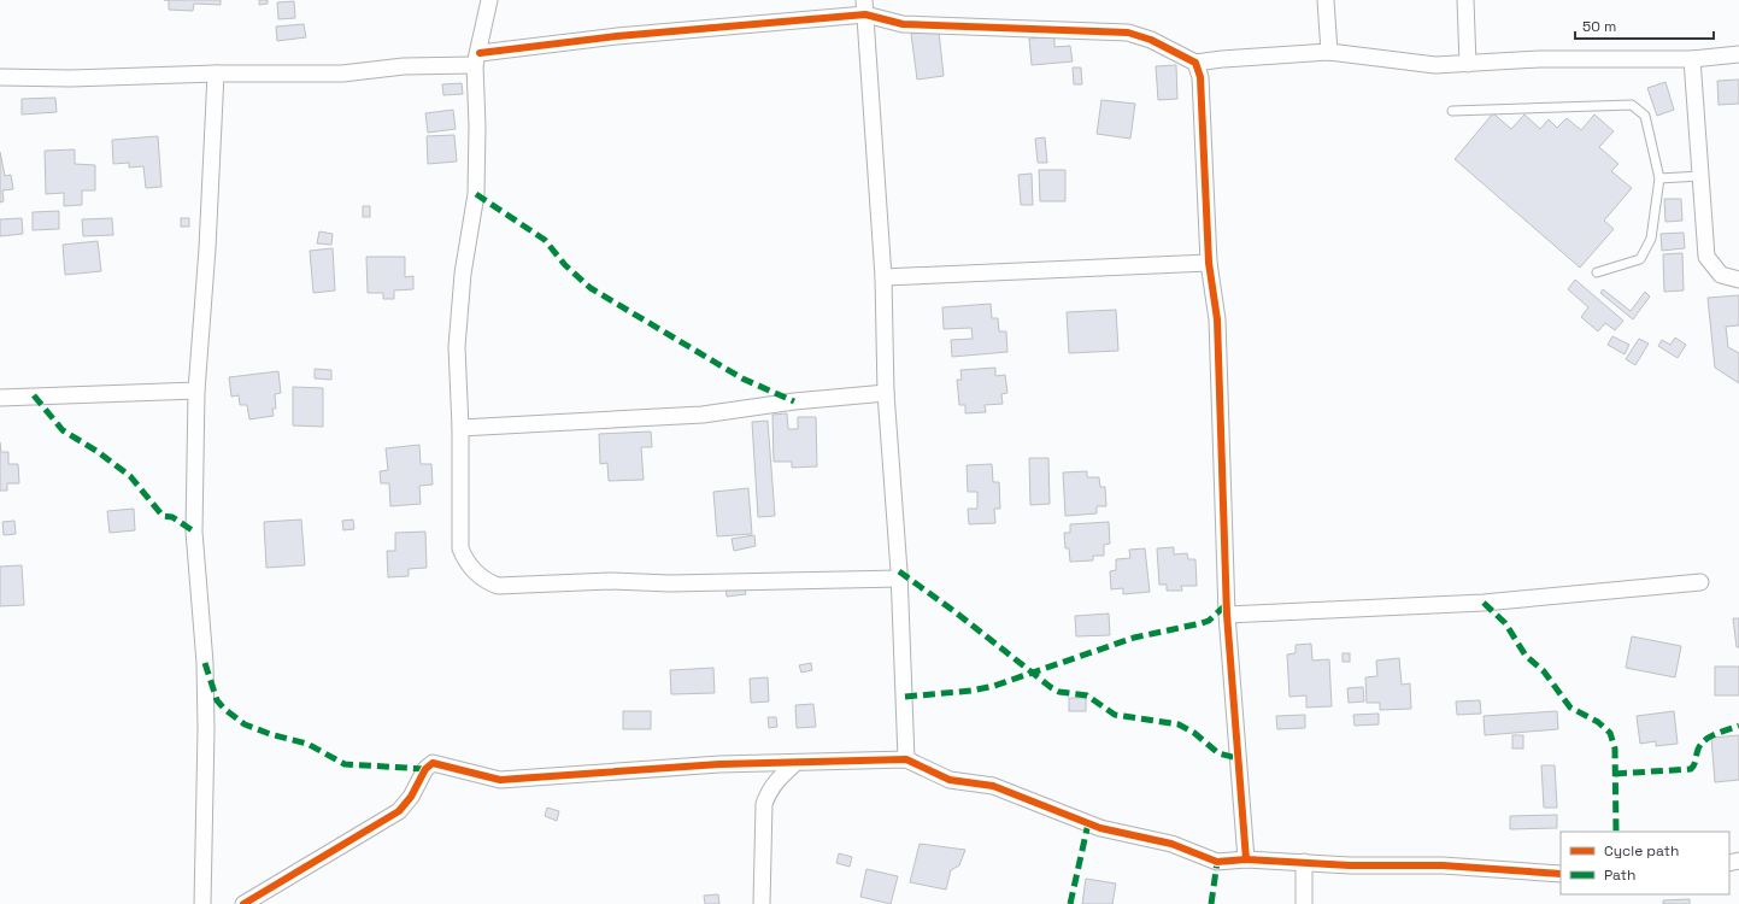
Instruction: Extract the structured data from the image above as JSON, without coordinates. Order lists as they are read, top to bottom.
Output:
{
  "legend": ["Cycle path", "Path"],
  "scale_bar": "50 m"
}
